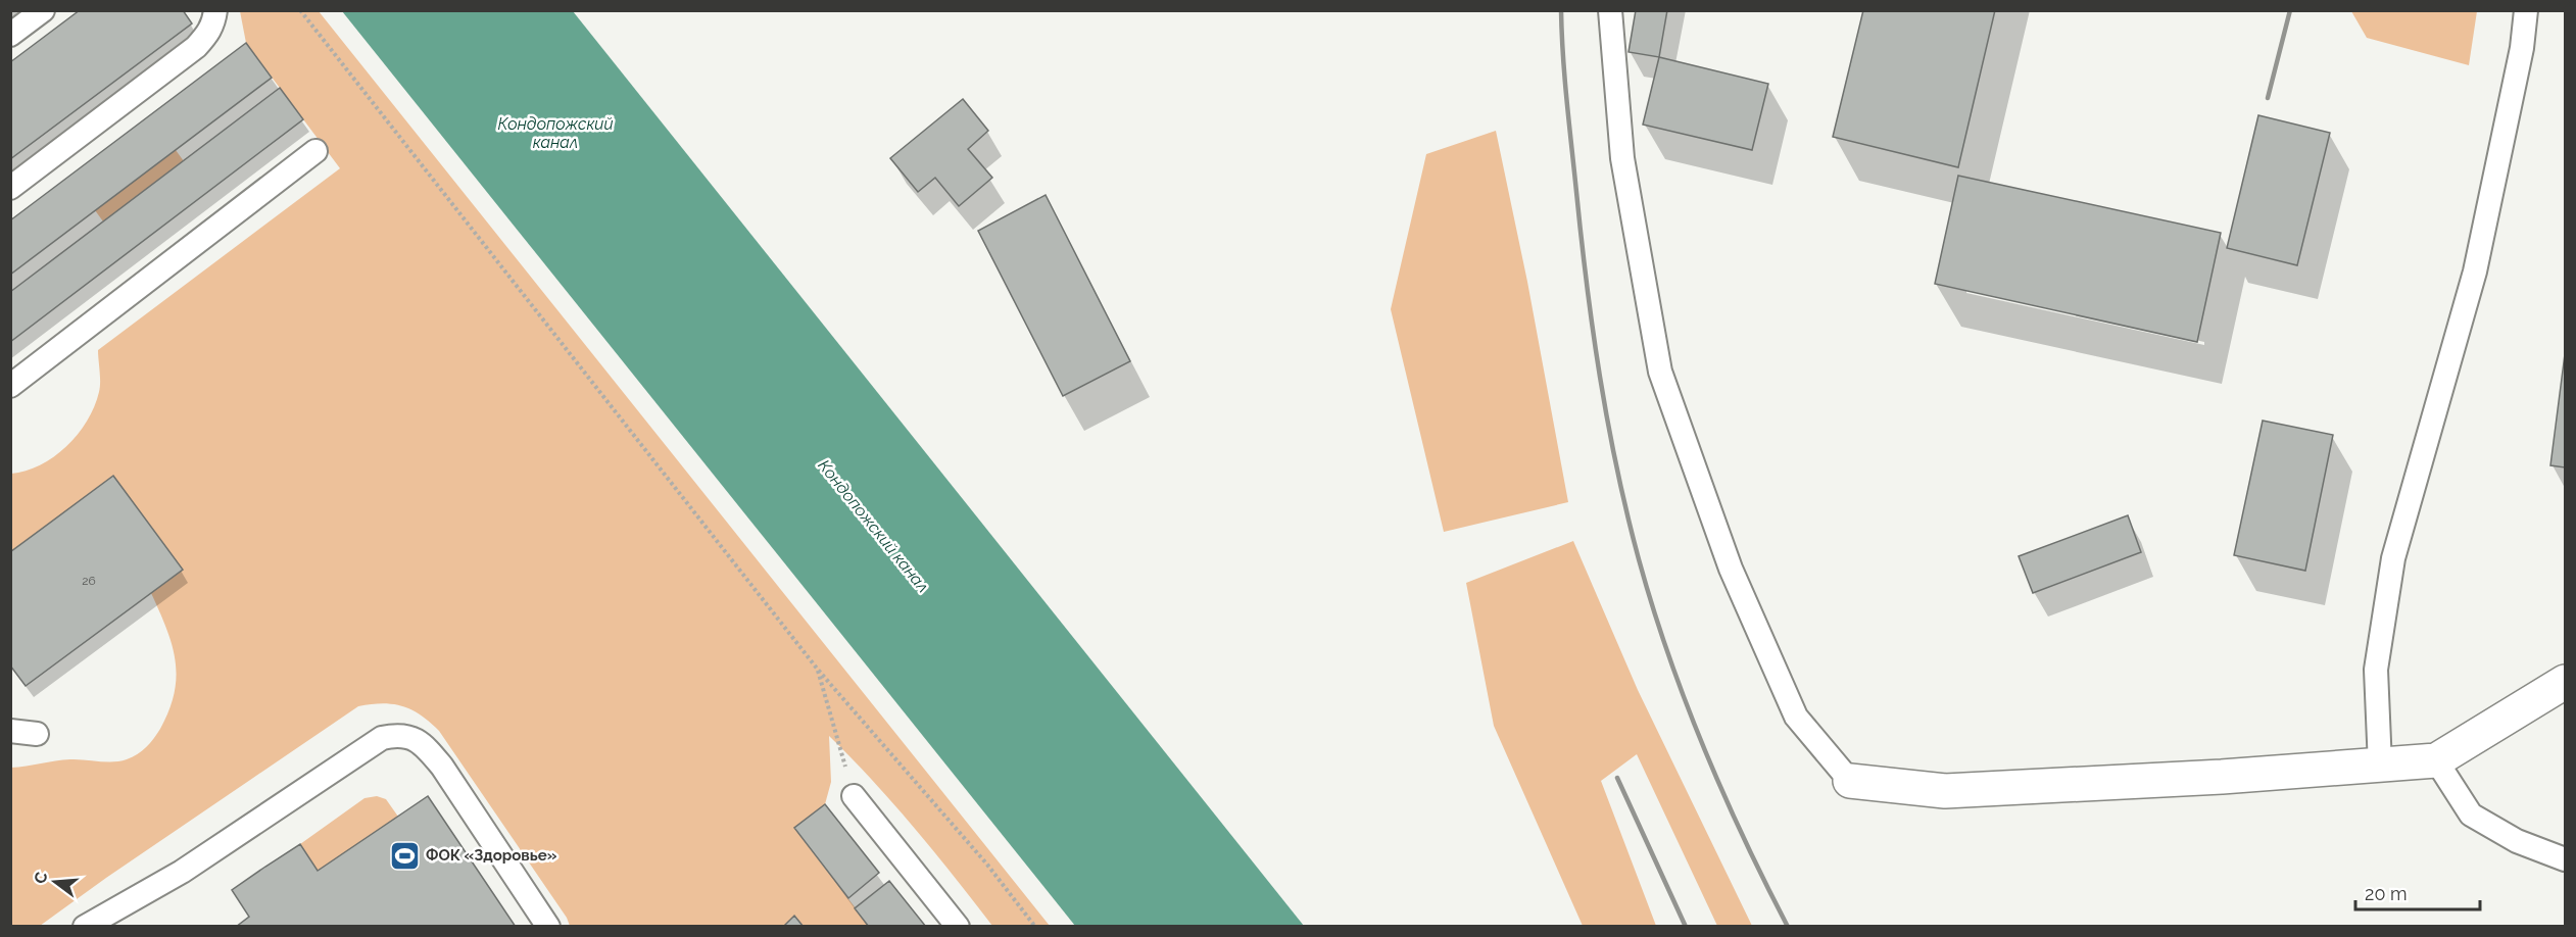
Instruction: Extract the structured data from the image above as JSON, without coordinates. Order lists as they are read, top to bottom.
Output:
{
  "water": ["Кондопожский канал"],
  "places": {
    "sports": ["ФОК «Здоровье»"]
  },
  "house_numbers": ["26"],
  "scale_bar": "20 m",
  "north": "left"
}
